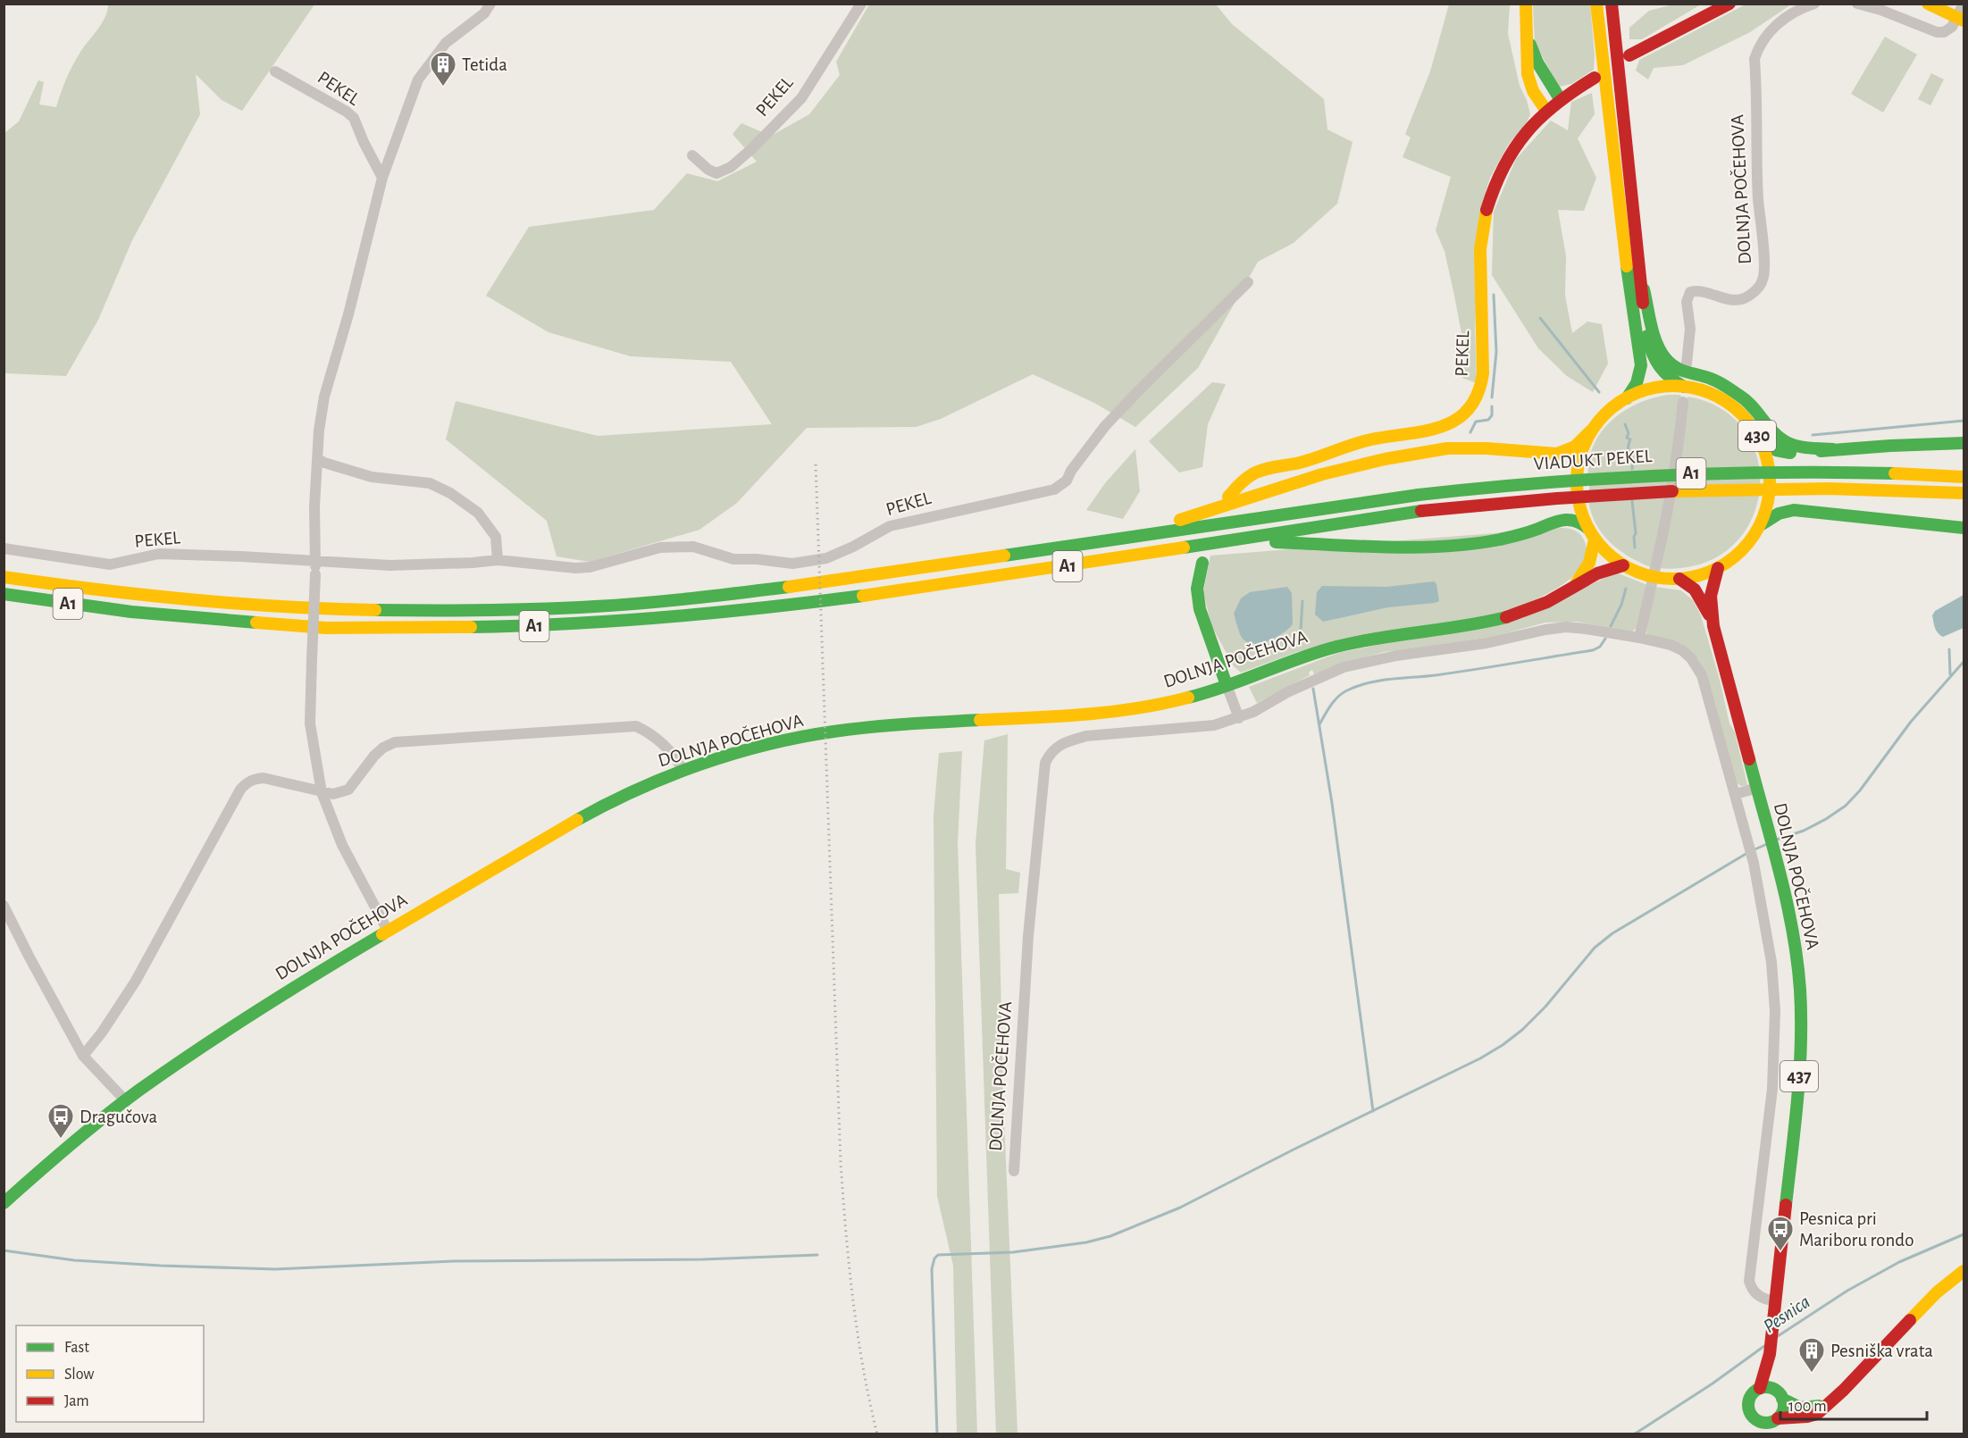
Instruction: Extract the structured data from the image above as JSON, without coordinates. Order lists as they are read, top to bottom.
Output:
{
  "streets": {
    "main road": [
      "PEKEL",
      "DOLNJA POČEHOVA",
      "430",
      "VIADUKT PEKEL",
      "A1",
      "437"
    ]
  },
  "crossings": [
    ["DOLNJA POČEHOVA", "430"],
    ["DOLNJA POČEHOVA", "437"],
    ["VIADUKT PEKEL", "A1"]
  ],
  "water": ["Pesnica"],
  "places": {
    "building": ["Tetida", "Pesniška vrata"],
    "bus stop": ["Dragučova", "Pesnica pri Mariboru rondo"]
  },
  "legend": ["Fast", "Slow", "Jam"],
  "scale_bar": "100 m"
}
